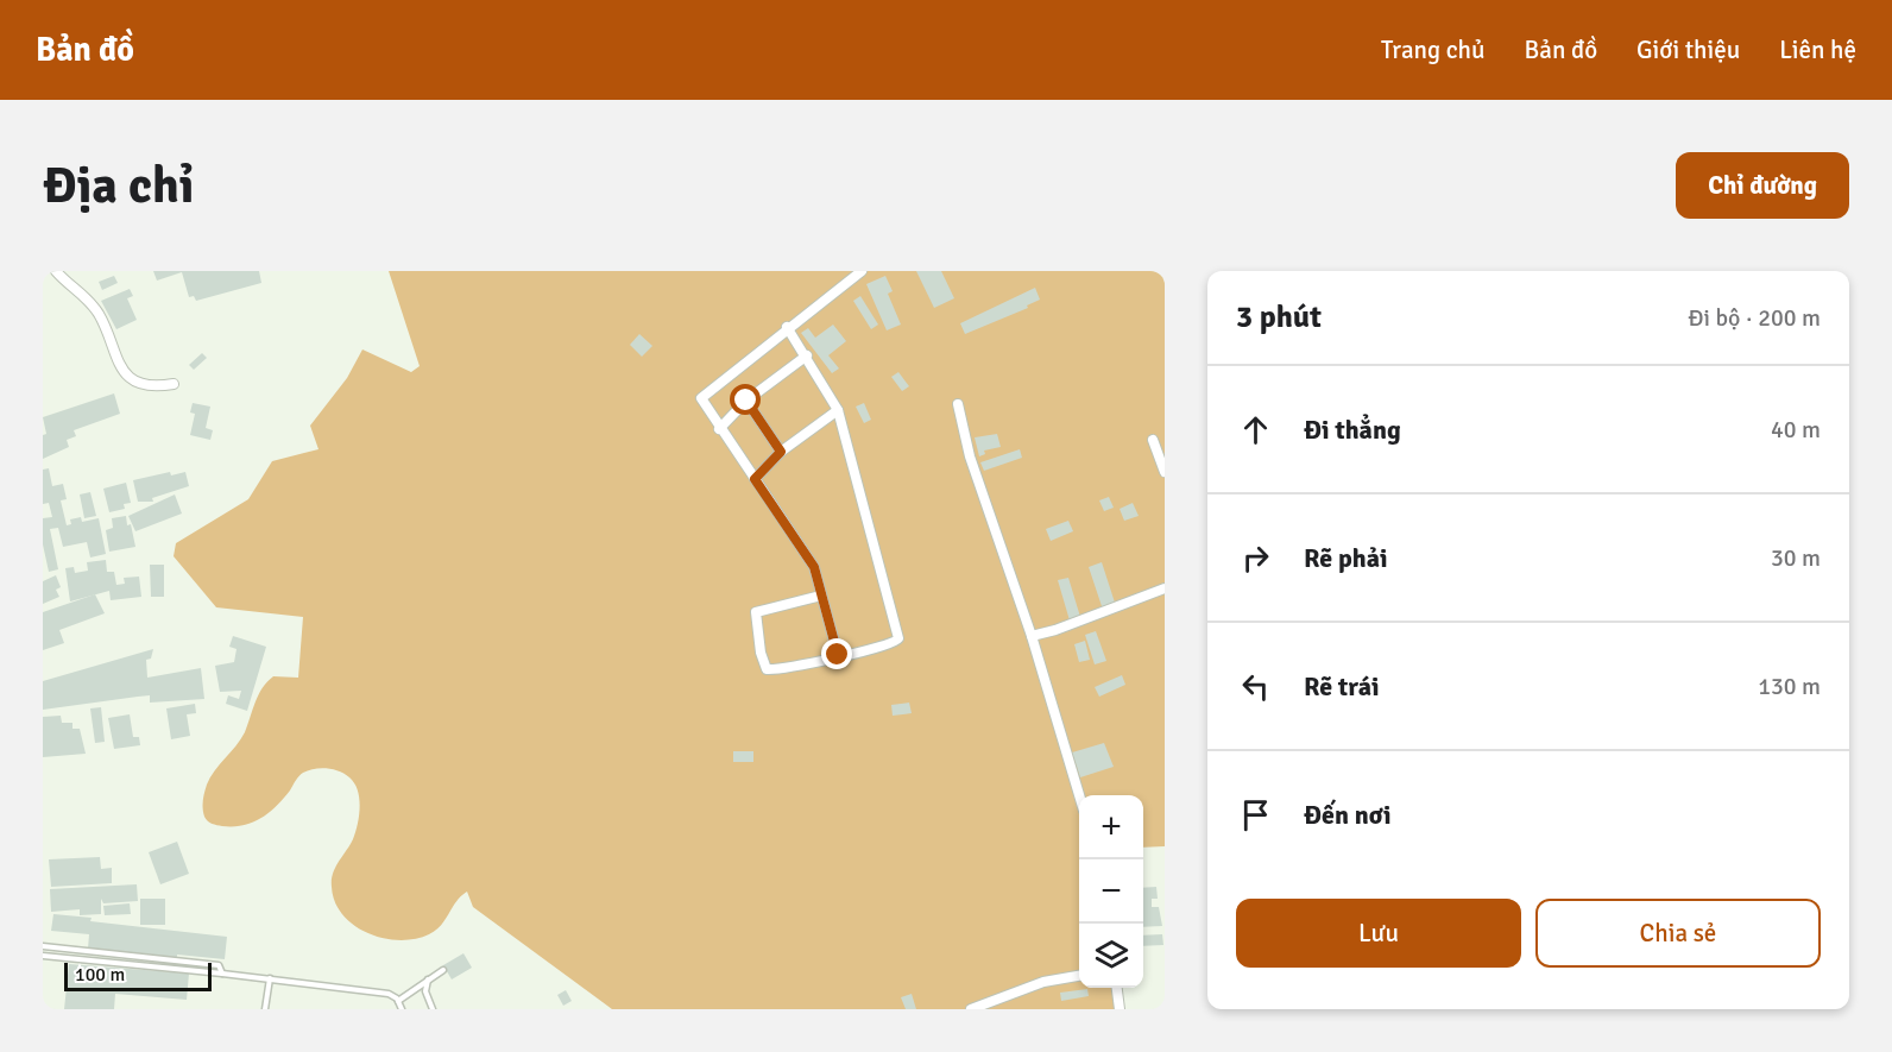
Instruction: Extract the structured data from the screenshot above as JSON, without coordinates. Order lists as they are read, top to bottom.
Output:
{
  "scale_bar": "100 m",
  "page": {
    "header": "Bản đồ",
    "nav": [
      "Trang chủ",
      "Bản đồ",
      "Giới thiệu",
      "Liên hệ"
    ],
    "buttons": [
      "Chỉ đường",
      ["Lưu", "Chia sẻ"]
    ],
    "title": "Địa chỉ",
    "heading": ["3 phút", "Đi bộ · 200 m"],
    "list": [
      ["Đi thẳng", "40 m"],
      ["Rẽ phải", "30 m"],
      ["Rẽ trái", "130 m"],
      "Đến nơi"
    ],
    "map_buttons": ["+", "−"],
    "scale": "100 m"
  }
}
